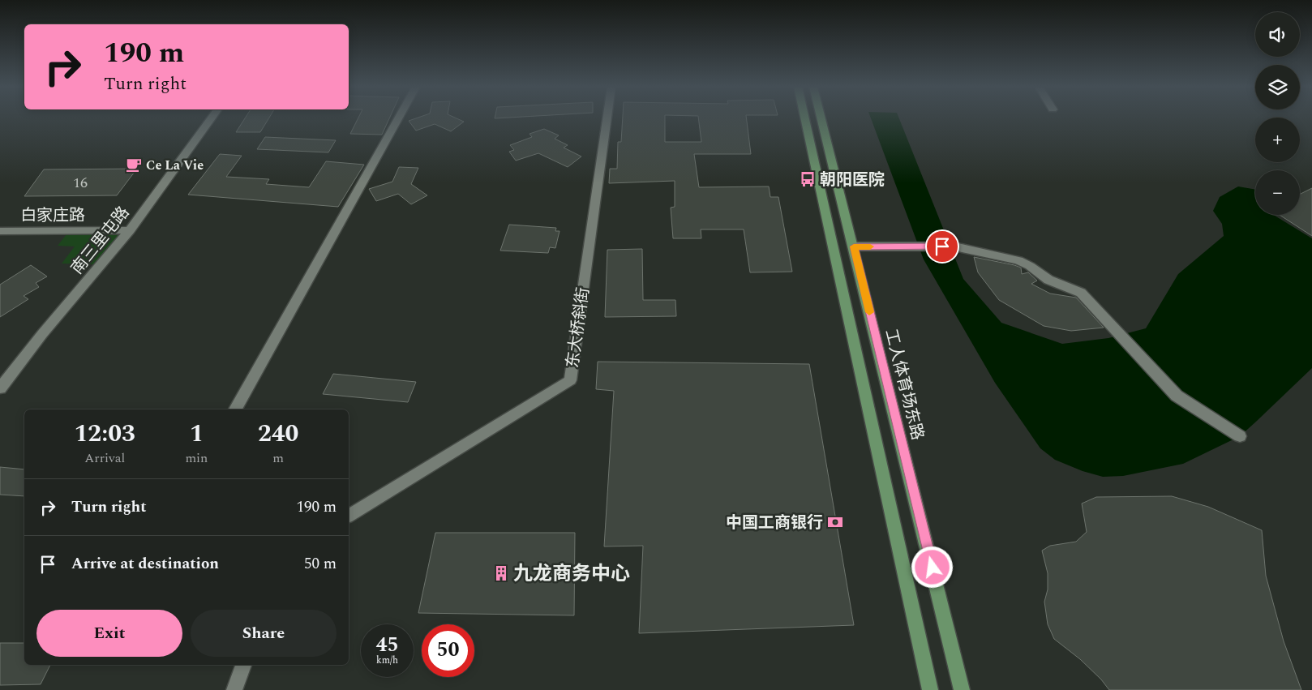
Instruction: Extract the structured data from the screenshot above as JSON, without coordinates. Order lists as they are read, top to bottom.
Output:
{
  "streets": {
    "main road": ["工人体育场东路"],
    "street": ["白家庄路", "南三里屯路", "东大桥斜街"]
  },
  "crossings": [
    ["白家庄路", "南三里屯路"]
  ],
  "places": {
    "cafe": ["Ce La Vie"],
    "bus stop": ["朝阳医院"],
    "bank": ["中国工商银行"],
    "building": ["九龙商务中心"]
  },
  "house_numbers": ["16"],
  "page": {
    "map_buttons": ["+", "−"],
    "turn": ["190 m", "Turn right"],
    "eta": [
      "12:03",
      "Arrival",
      "1",
      "min",
      "240",
      "m"
    ],
    "list": [
      {
        "name": "Turn right",
        "value": "190 m"
      },
      {
        "name": "Arrive at destination",
        "value": "50 m"
      }
    ],
    "buttons": ["Exit", "Share"],
    "speed": "45 km/h",
    "limit": "50"
  }
}
